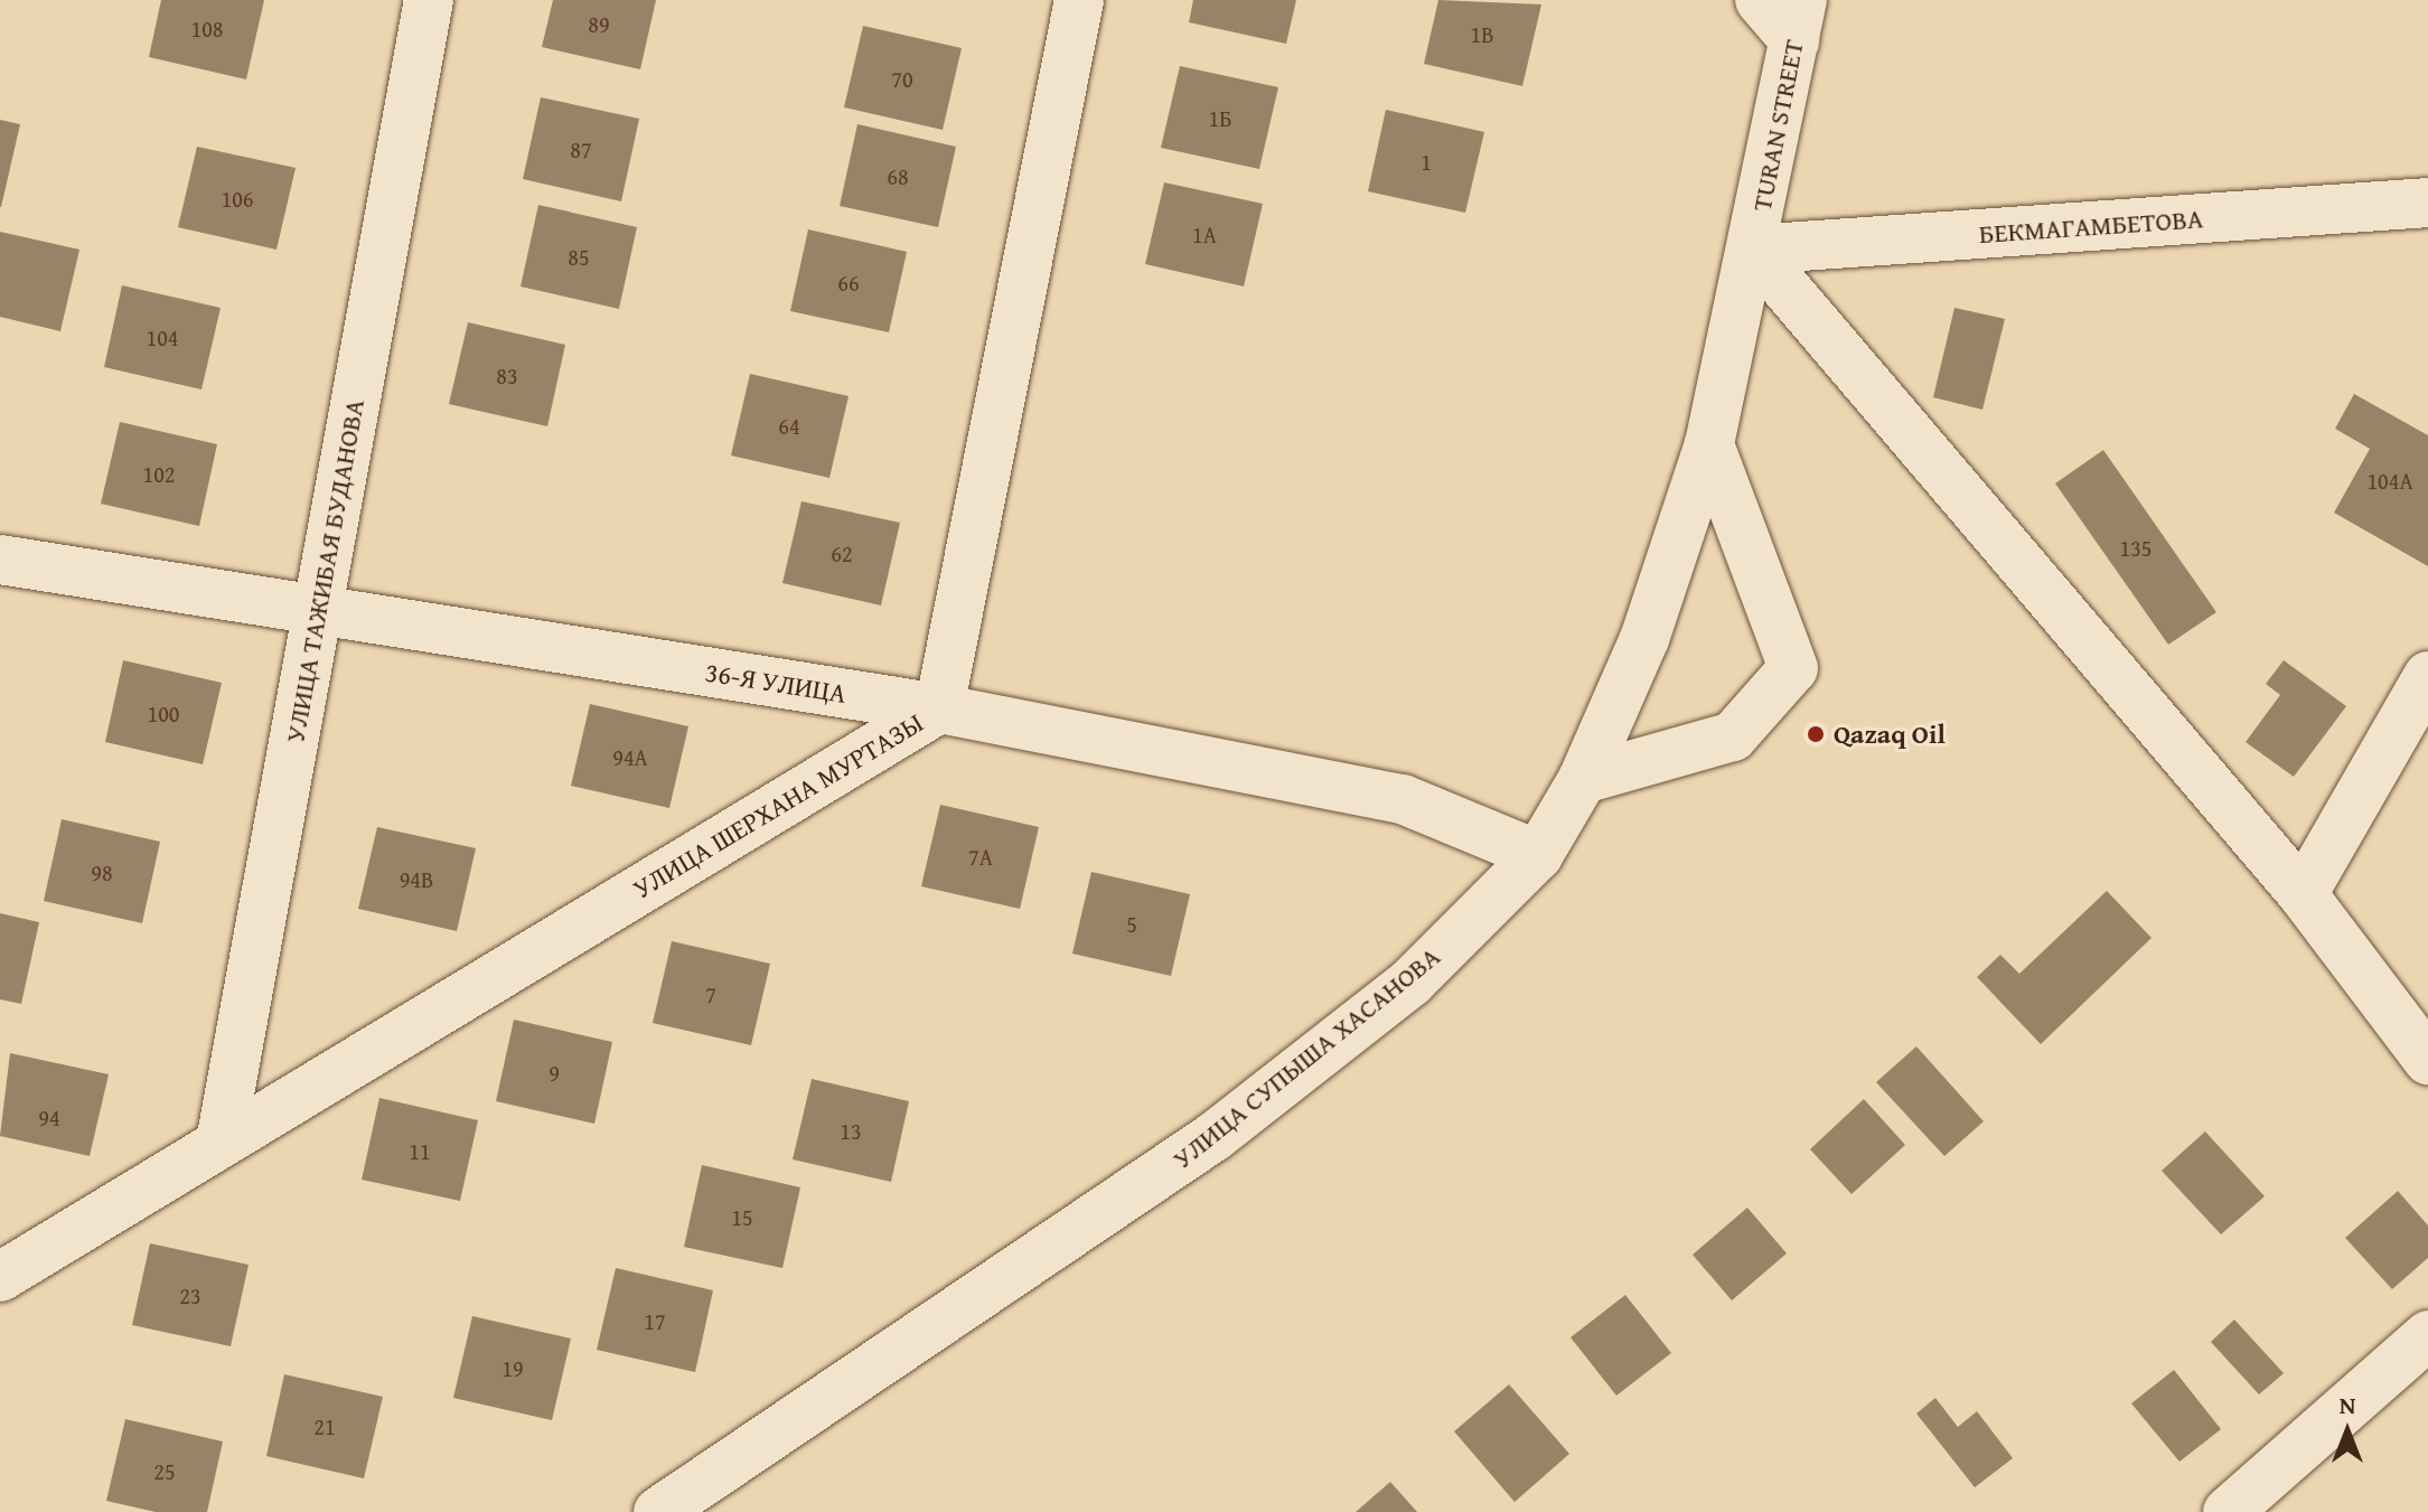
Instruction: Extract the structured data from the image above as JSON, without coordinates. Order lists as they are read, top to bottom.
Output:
{
  "streets": {
    "street": [
      "TURAN STREET",
      "БЕКМАГАМБЕТОВА",
      "УЛИЦА ТАЖИБАЯ БУДАНОВА",
      "36-Я УЛИЦА",
      "УЛИЦА ШЕРХАНА МУРТАЗЫ",
      "УЛИЦА СУПЫША ХАСАНОВА"
    ]
  },
  "crossings": [
    ["TURAN STREET", "БЕКМАГАМБЕТОВА"],
    ["TURAN STREET", "УЛИЦА СУПЫША ХАСАНОВА"],
    ["БЕКМАГАМБЕТОВА", "УЛИЦА СУПЫША ХАСАНОВА"],
    ["УЛИЦА ТАЖИБАЯ БУДАНОВА", "36-Я УЛИЦА"],
    ["УЛИЦА ТАЖИБАЯ БУДАНОВА", "УЛИЦА ШЕРХАНА МУРТАЗЫ"],
    ["36-Я УЛИЦА", "УЛИЦА ШЕРХАНА МУРТАЗЫ"],
    ["36-Я УЛИЦА", "УЛИЦА СУПЫША ХАСАНОВА"]
  ],
  "places": ["Qazaq Oil"],
  "house_numbers": [
    "89",
    "108",
    "1В",
    "70",
    "1Б",
    "87",
    "1",
    "68",
    "106",
    "1А",
    "85",
    "66",
    "104",
    "83",
    "64",
    "102",
    "104А",
    "135",
    "62",
    "100",
    "94А",
    "7А",
    "98",
    "94В",
    "5",
    "7",
    "9",
    "94",
    "13",
    "11",
    "15",
    "23",
    "17",
    "19",
    "21",
    "25"
  ],
  "north": "top"
}
